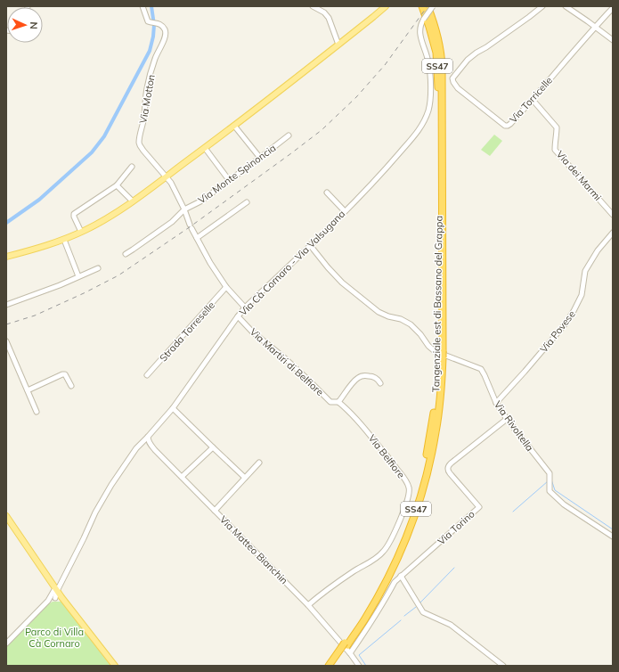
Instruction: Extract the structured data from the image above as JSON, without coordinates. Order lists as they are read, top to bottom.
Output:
{
  "streets": {
    "highway": ["SS47", "Tangenziale est di Bassano del Grappa"],
    "street": [
      "Via Motton",
      "Via Torricelle",
      "Via Monte Spinoncia",
      "Via dei Marmi",
      "Via Cà Cornaro - Via Valsugana",
      "Strada Torreselle",
      "Via Povese",
      "Via Martiri di Belfiore",
      "Via Rivoltella",
      "Via Belfiore",
      "Via Torino",
      "Via Matteo Bianchin"
    ]
  },
  "crossings": [
    ["Via Torricelle", "Via dei Marmi"],
    ["Via Cà Cornaro - Via Valsugana", "Via Martiri di Belfiore"],
    ["Via Cà Cornaro - Via Valsugana", "Via Rivoltella"],
    ["Via Cà Cornaro - Via Valsugana", "Via Matteo Bianchin"],
    ["Via Povese", "Via Rivoltella"],
    ["Via Martiri di Belfiore", "Via Belfiore"],
    ["Via Rivoltella", "Via Torino"],
    ["Via Belfiore", "Via Matteo Bianchin"],
    ["Via Torino", "Via Matteo Bianchin"]
  ],
  "parks": ["Parco di Villa Cà Cornaro"],
  "north": "right"
}
